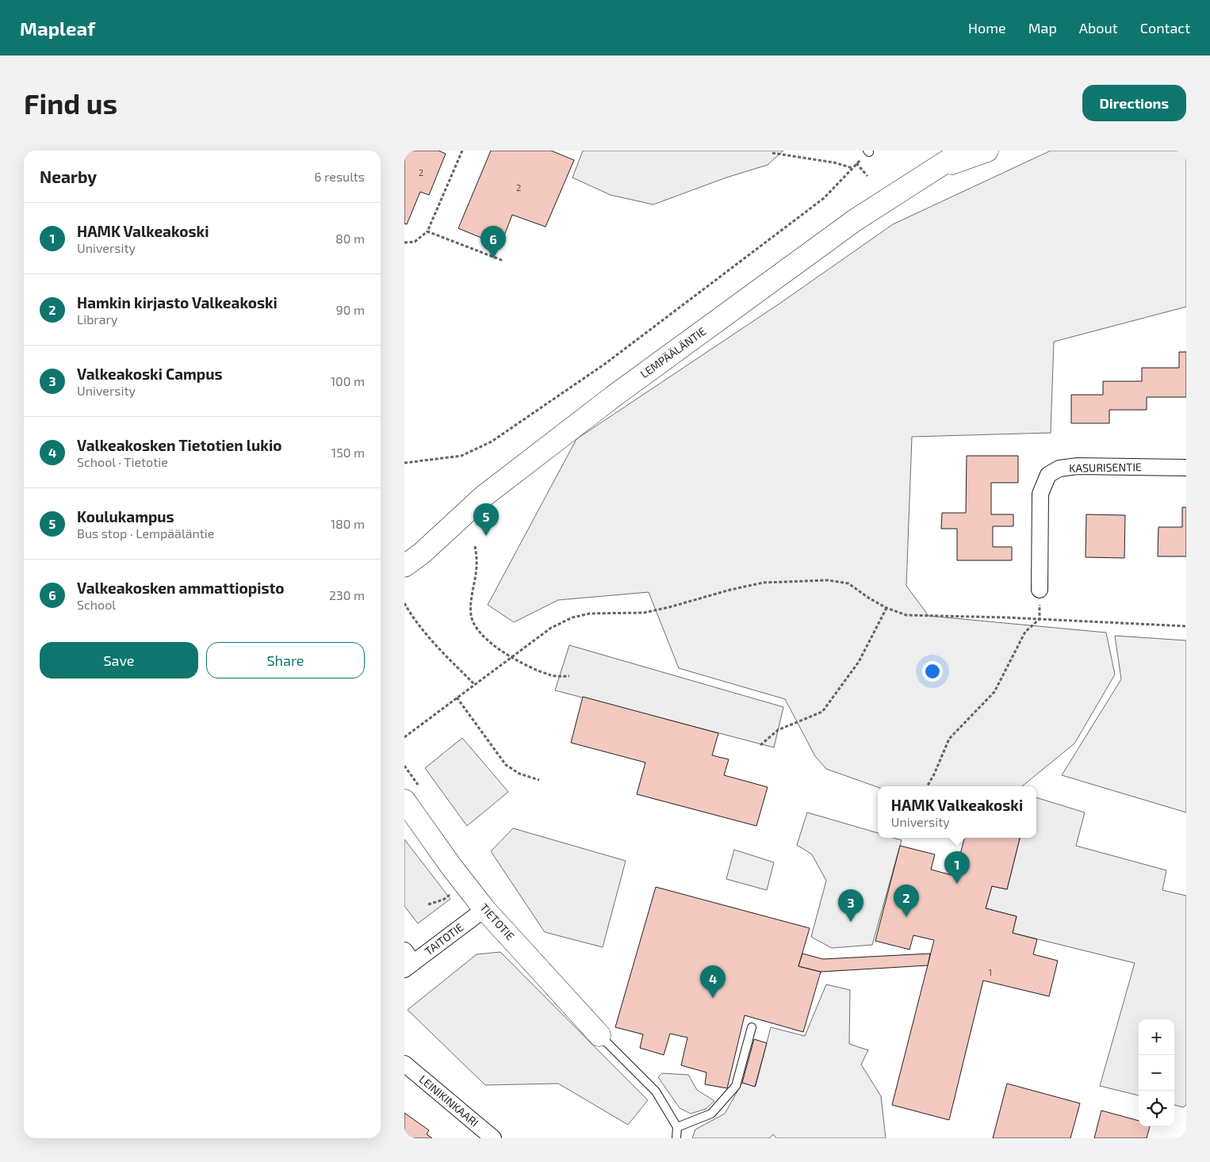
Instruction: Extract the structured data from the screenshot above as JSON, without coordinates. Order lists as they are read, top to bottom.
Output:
{
  "streets": {
    "main road": ["LEMPÄÄLÄNTIE", "TIETOTIE"],
    "street": ["KASURISENTIE", "TAITOTIE", "LEINIKINKAARI"]
  },
  "crossings": [
    ["TIETOTIE", "TAITOTIE"]
  ],
  "house_numbers": ["2", "2", "1"],
  "page": {
    "header": "Mapleaf",
    "nav": [
      "Home",
      "Map",
      "About",
      "Contact"
    ],
    "buttons": [
      "Directions",
      ["Save", "Share"]
    ],
    "title": "Find us",
    "heading": ["Nearby", "6 results"],
    "list": [
      {
        "mark": "1",
        "name": "HAMK Valkeakoski",
        "note": "University",
        "value": "80 m"
      },
      {
        "mark": "2",
        "name": "Hamkin kirjasto Valkeakoski",
        "note": "Library",
        "value": "90 m"
      },
      {
        "mark": "3",
        "name": "Valkeakoski Campus",
        "note": "University",
        "value": "100 m"
      },
      {
        "mark": "4",
        "name": "Valkeakosken Tietotien lukio",
        "note": "School · Tietotie",
        "value": "150 m"
      },
      {
        "mark": "5",
        "name": "Koulukampus",
        "note": "Bus stop · Lempääläntie",
        "value": "180 m"
      },
      {
        "mark": "6",
        "name": "Valkeakosken ammattiopisto",
        "note": "School",
        "value": "230 m"
      }
    ],
    "pins": [
      "6",
      "5",
      "1",
      "2",
      "3",
      "4"
    ],
    "popup": ["HAMK Valkeakoski", "University"],
    "map_buttons": ["+", "−"]
  }
}
